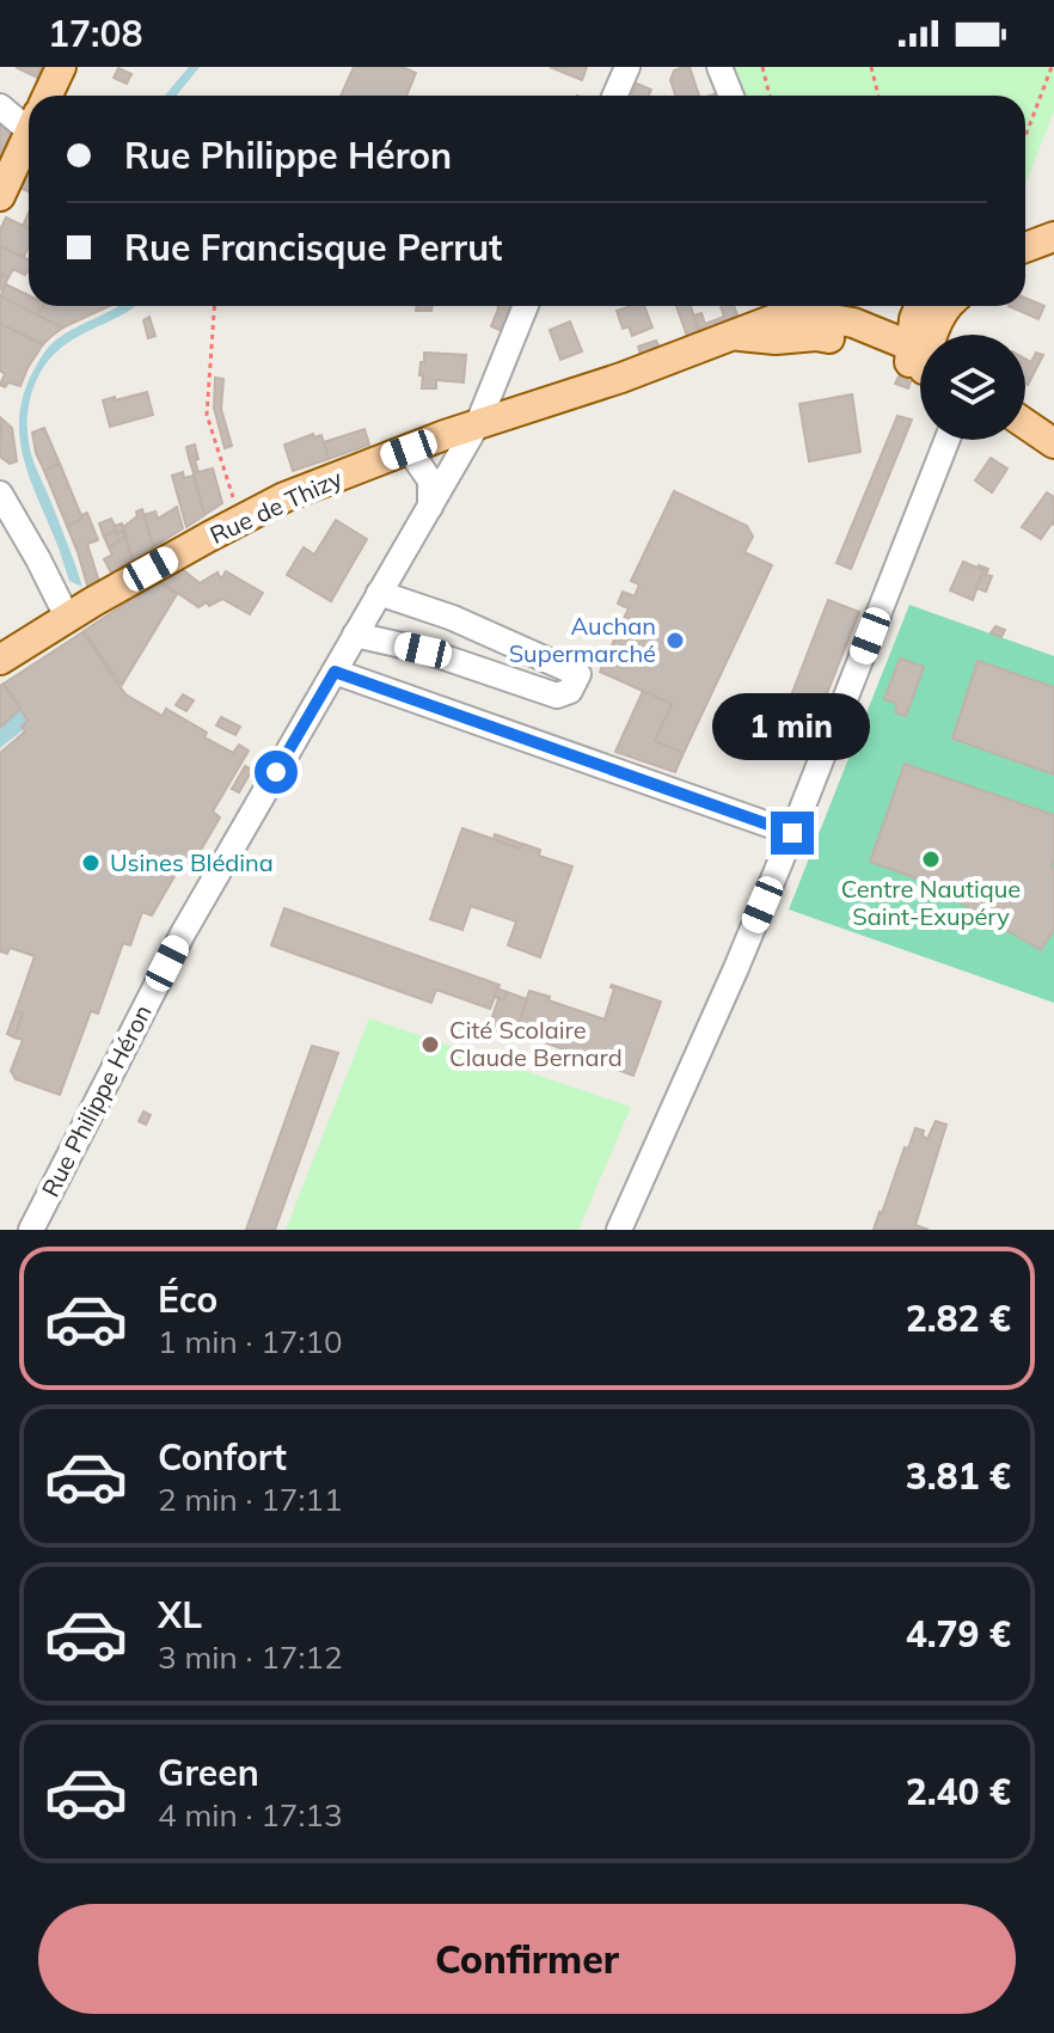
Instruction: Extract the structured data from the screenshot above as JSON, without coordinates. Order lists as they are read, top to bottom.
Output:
{
  "streets": {
    "main road": ["Rue de Thizy"],
    "street": ["Rue Philippe Héron"]
  },
  "crossings": [
    ["Rue de Thizy", "Rue Philippe Héron"]
  ],
  "places": [
    "Auchan Supermarché",
    "Centre Nautique Saint-Exupéry",
    "Usines Blédina",
    "Cité Scolaire Claude Bernard"
  ],
  "page": {
    "status": "17:08",
    "banner": ["Rue Philippe Héron", "Rue Francisque Perrut"],
    "bubble": "1 min",
    "list": [
      {
        "name": "Éco",
        "note": "1 min · 17:10",
        "value": "2.82 €"
      },
      {
        "name": "Confort",
        "note": "2 min · 17:11",
        "value": "3.81 €"
      },
      {
        "name": "XL",
        "note": "3 min · 17:12",
        "value": "4.79 €"
      },
      {
        "name": "Green",
        "note": "4 min · 17:13",
        "value": "2.40 €"
      }
    ],
    "buttons": "Confirmer"
  }
}
